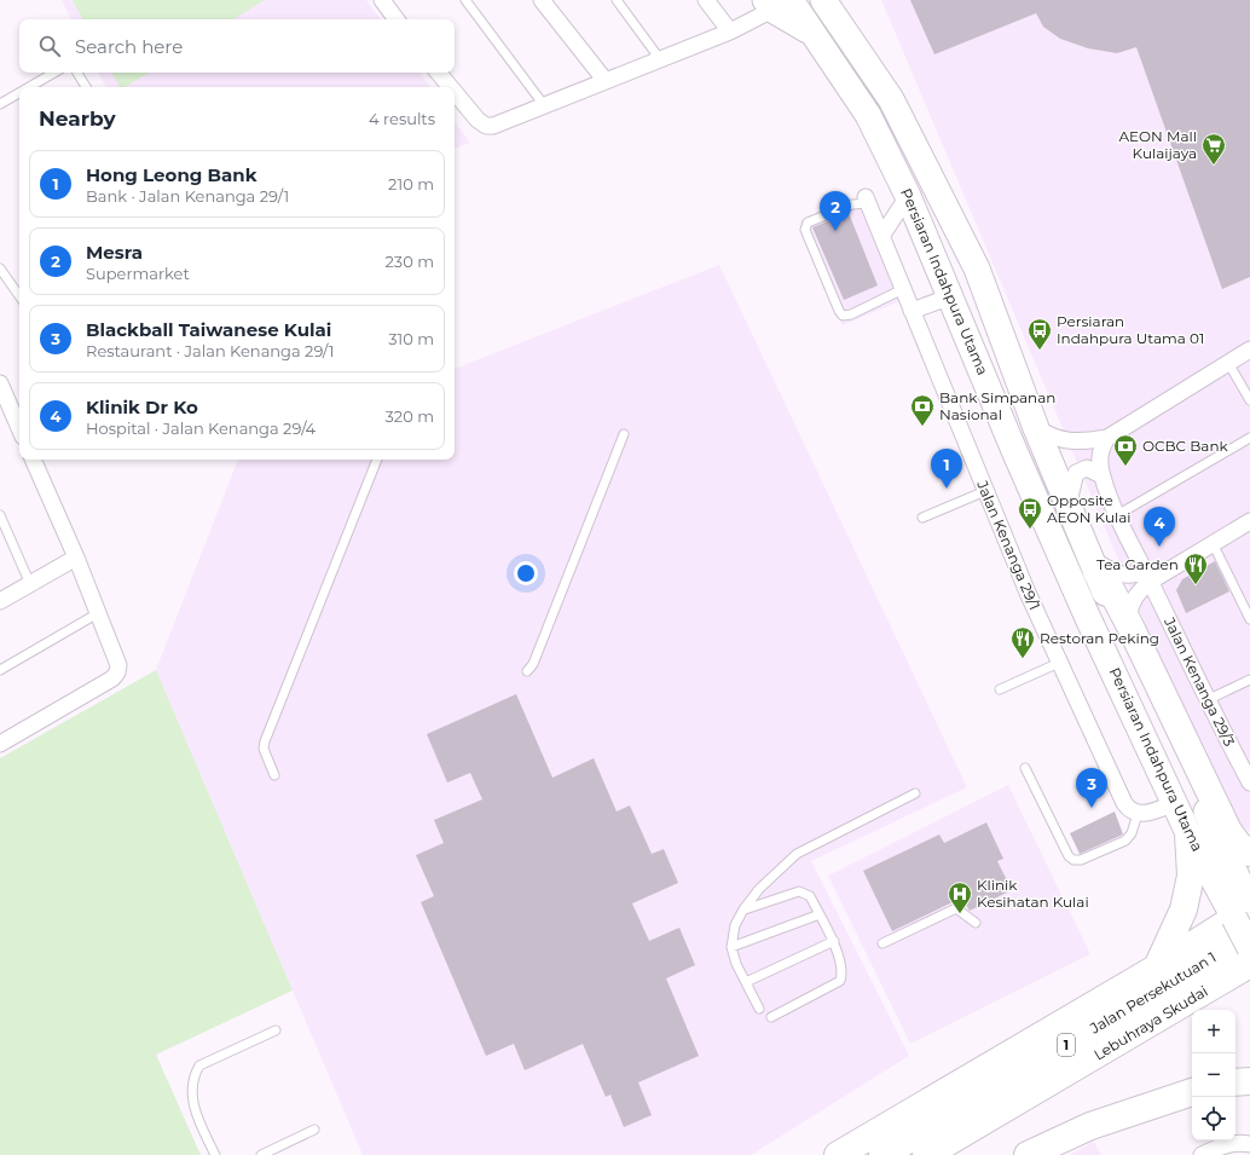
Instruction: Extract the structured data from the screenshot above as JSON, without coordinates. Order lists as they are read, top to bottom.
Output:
{
  "streets": {
    "highway": ["Jalan Persekutuan 1", "Lebuhraya Skudai", "1"],
    "main road": ["Persiaran Indahpura Utama"],
    "street": ["Jalan Kenanga 29/1", "Jalan Kenanga 29/3"]
  },
  "crossings": [
    ["Persiaran Indahpura Utama", "Jalan Persekutuan 1"]
  ],
  "places": {
    "supermarket": ["AEON Mall Kulaijaya"],
    "bus stop": ["Persiaran Indahpura Utama 01", "Opposite AEON Kulai"],
    "bank": ["Bank Simpanan Nasional", "OCBC Bank"],
    "restaurant": ["Tea Garden", "Restoran Peking"],
    "hospital": ["Klinik Kesihatan Kulai"]
  },
  "page": {
    "search": "Search here",
    "heading": ["Nearby", "4 results"],
    "list": [
      {
        "mark": "1",
        "name": "Hong Leong Bank",
        "note": "Bank · Jalan Kenanga 29/1",
        "value": "210 m"
      },
      {
        "mark": "2",
        "name": "Mesra",
        "note": "Supermarket",
        "value": "230 m"
      },
      {
        "mark": "3",
        "name": "Blackball Taiwanese Kulai",
        "note": "Restaurant · Jalan Kenanga 29/1",
        "value": "310 m"
      },
      {
        "mark": "4",
        "name": "Klinik Dr Ko",
        "note": "Hospital · Jalan Kenanga 29/4",
        "value": "320 m"
      }
    ],
    "pins": [
      "2",
      "1",
      "4",
      "3"
    ],
    "map_buttons": ["+", "−"]
  }
}
